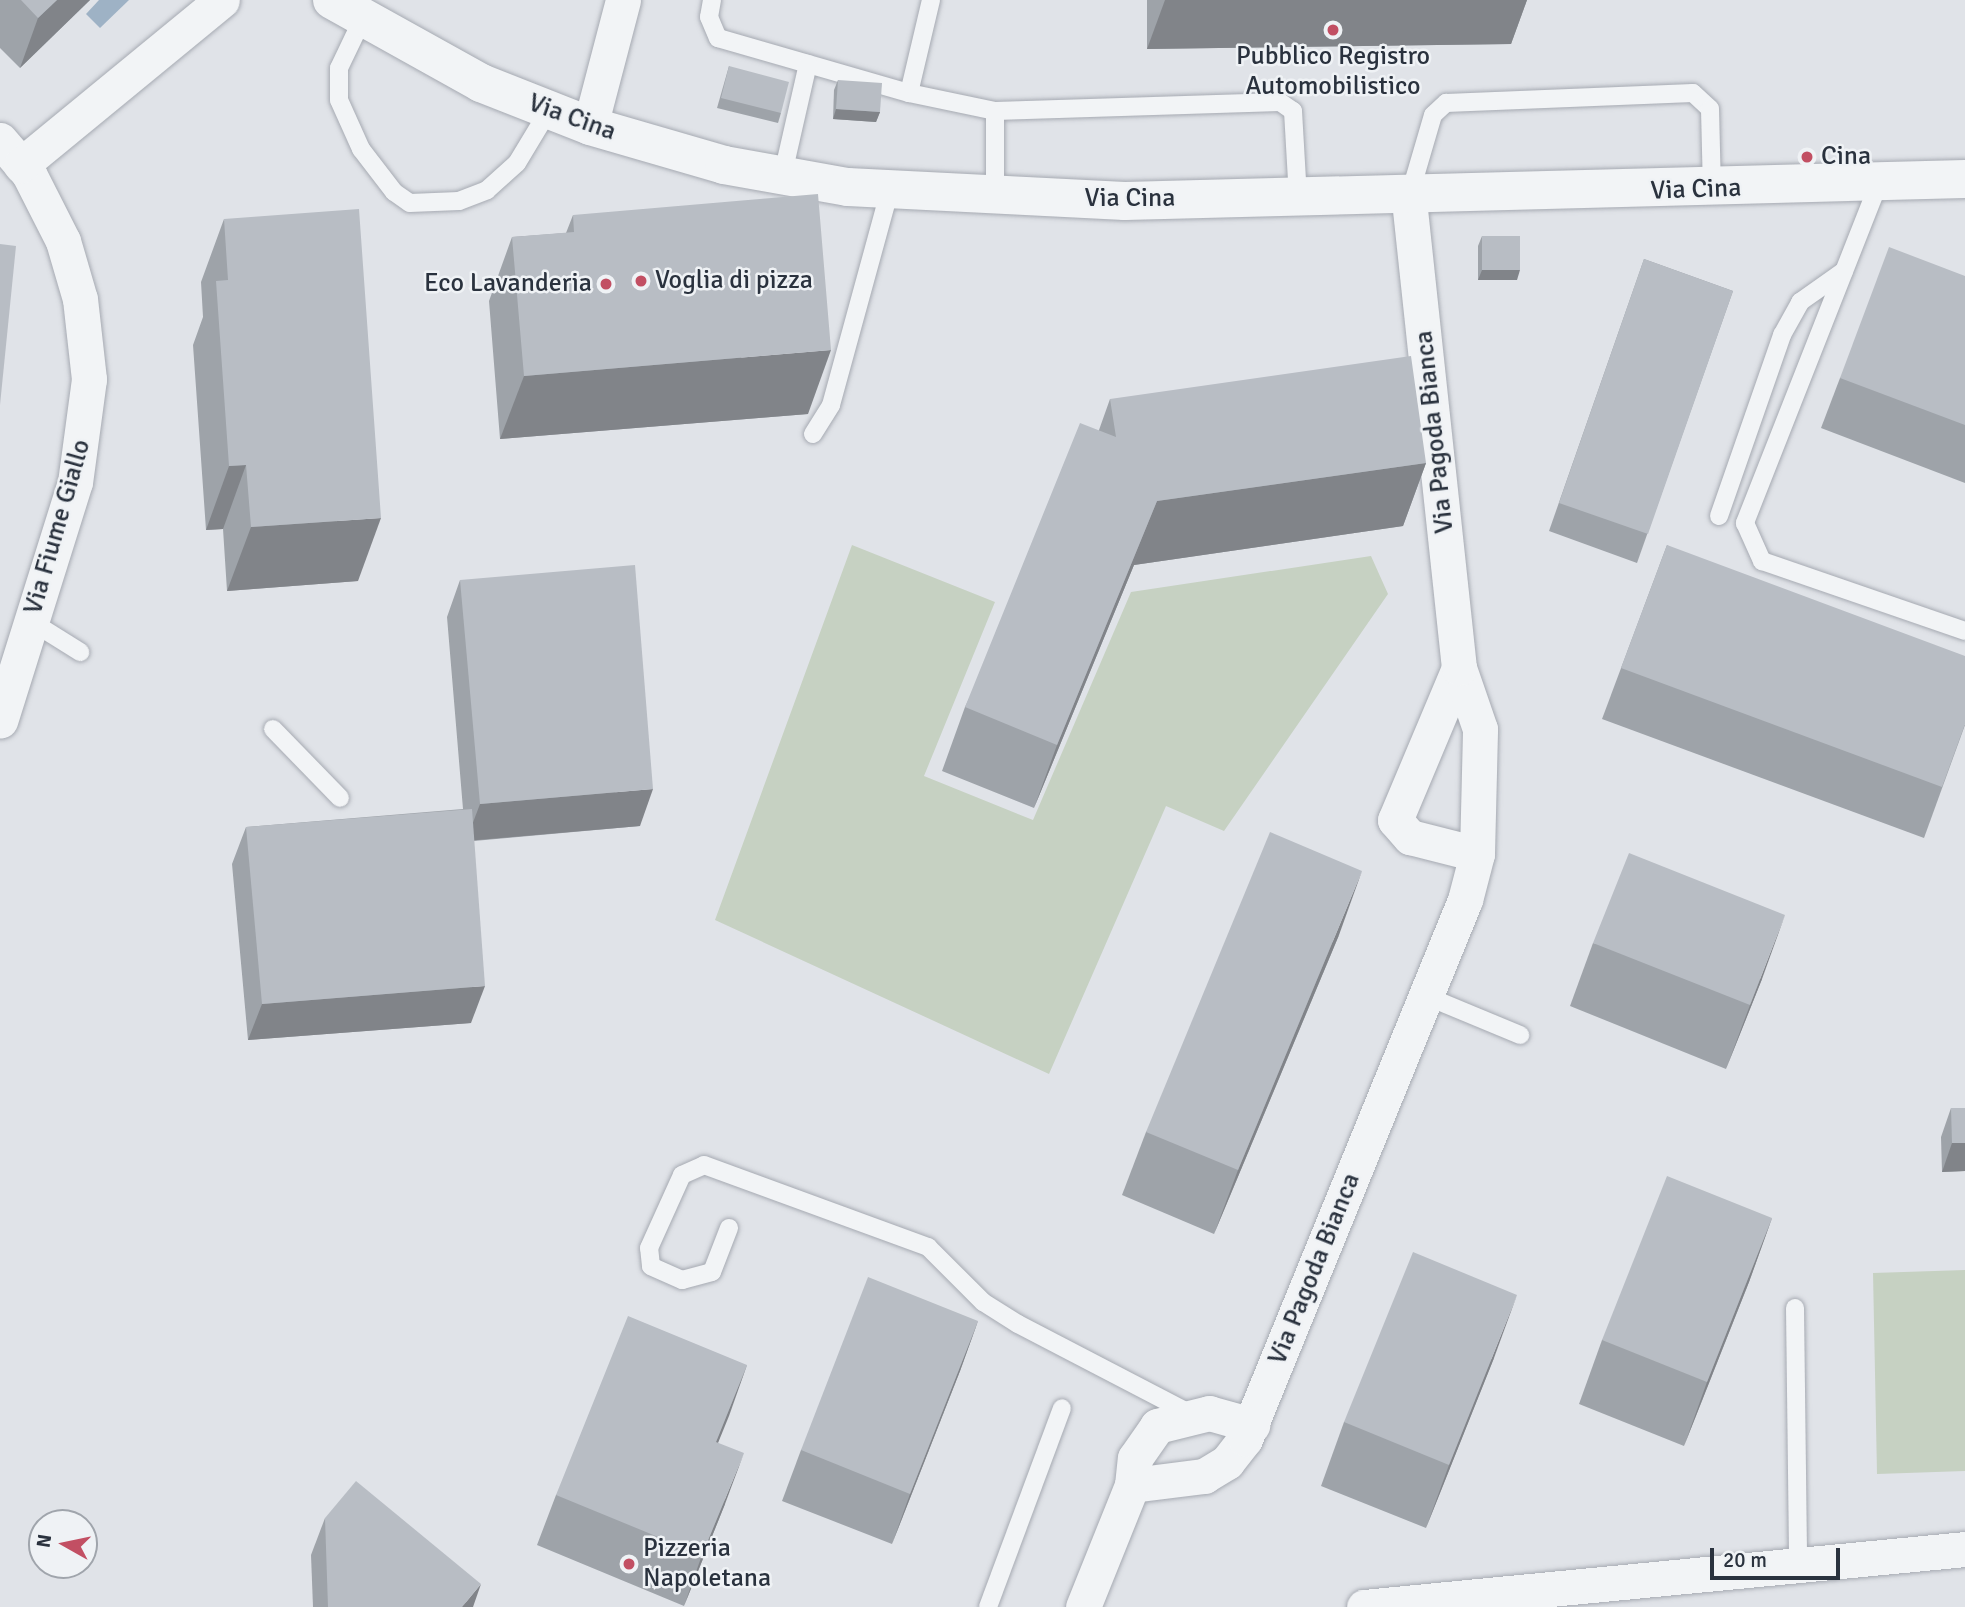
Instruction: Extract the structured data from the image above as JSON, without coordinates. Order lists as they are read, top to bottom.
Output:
{
  "streets": {
    "street": ["Via Cina", "Via Pagoda Bianca", "Via Fiume Giallo"]
  },
  "crossings": [
    ["Via Cina", "Via Pagoda Bianca"]
  ],
  "places": [
    "Pubblico Registro Automobilistico",
    "Cina",
    "Voglia di pizza",
    "Eco Lavanderia",
    "Pizzeria Napoletana"
  ],
  "scale_bar": "20 m",
  "north": "left"
}
